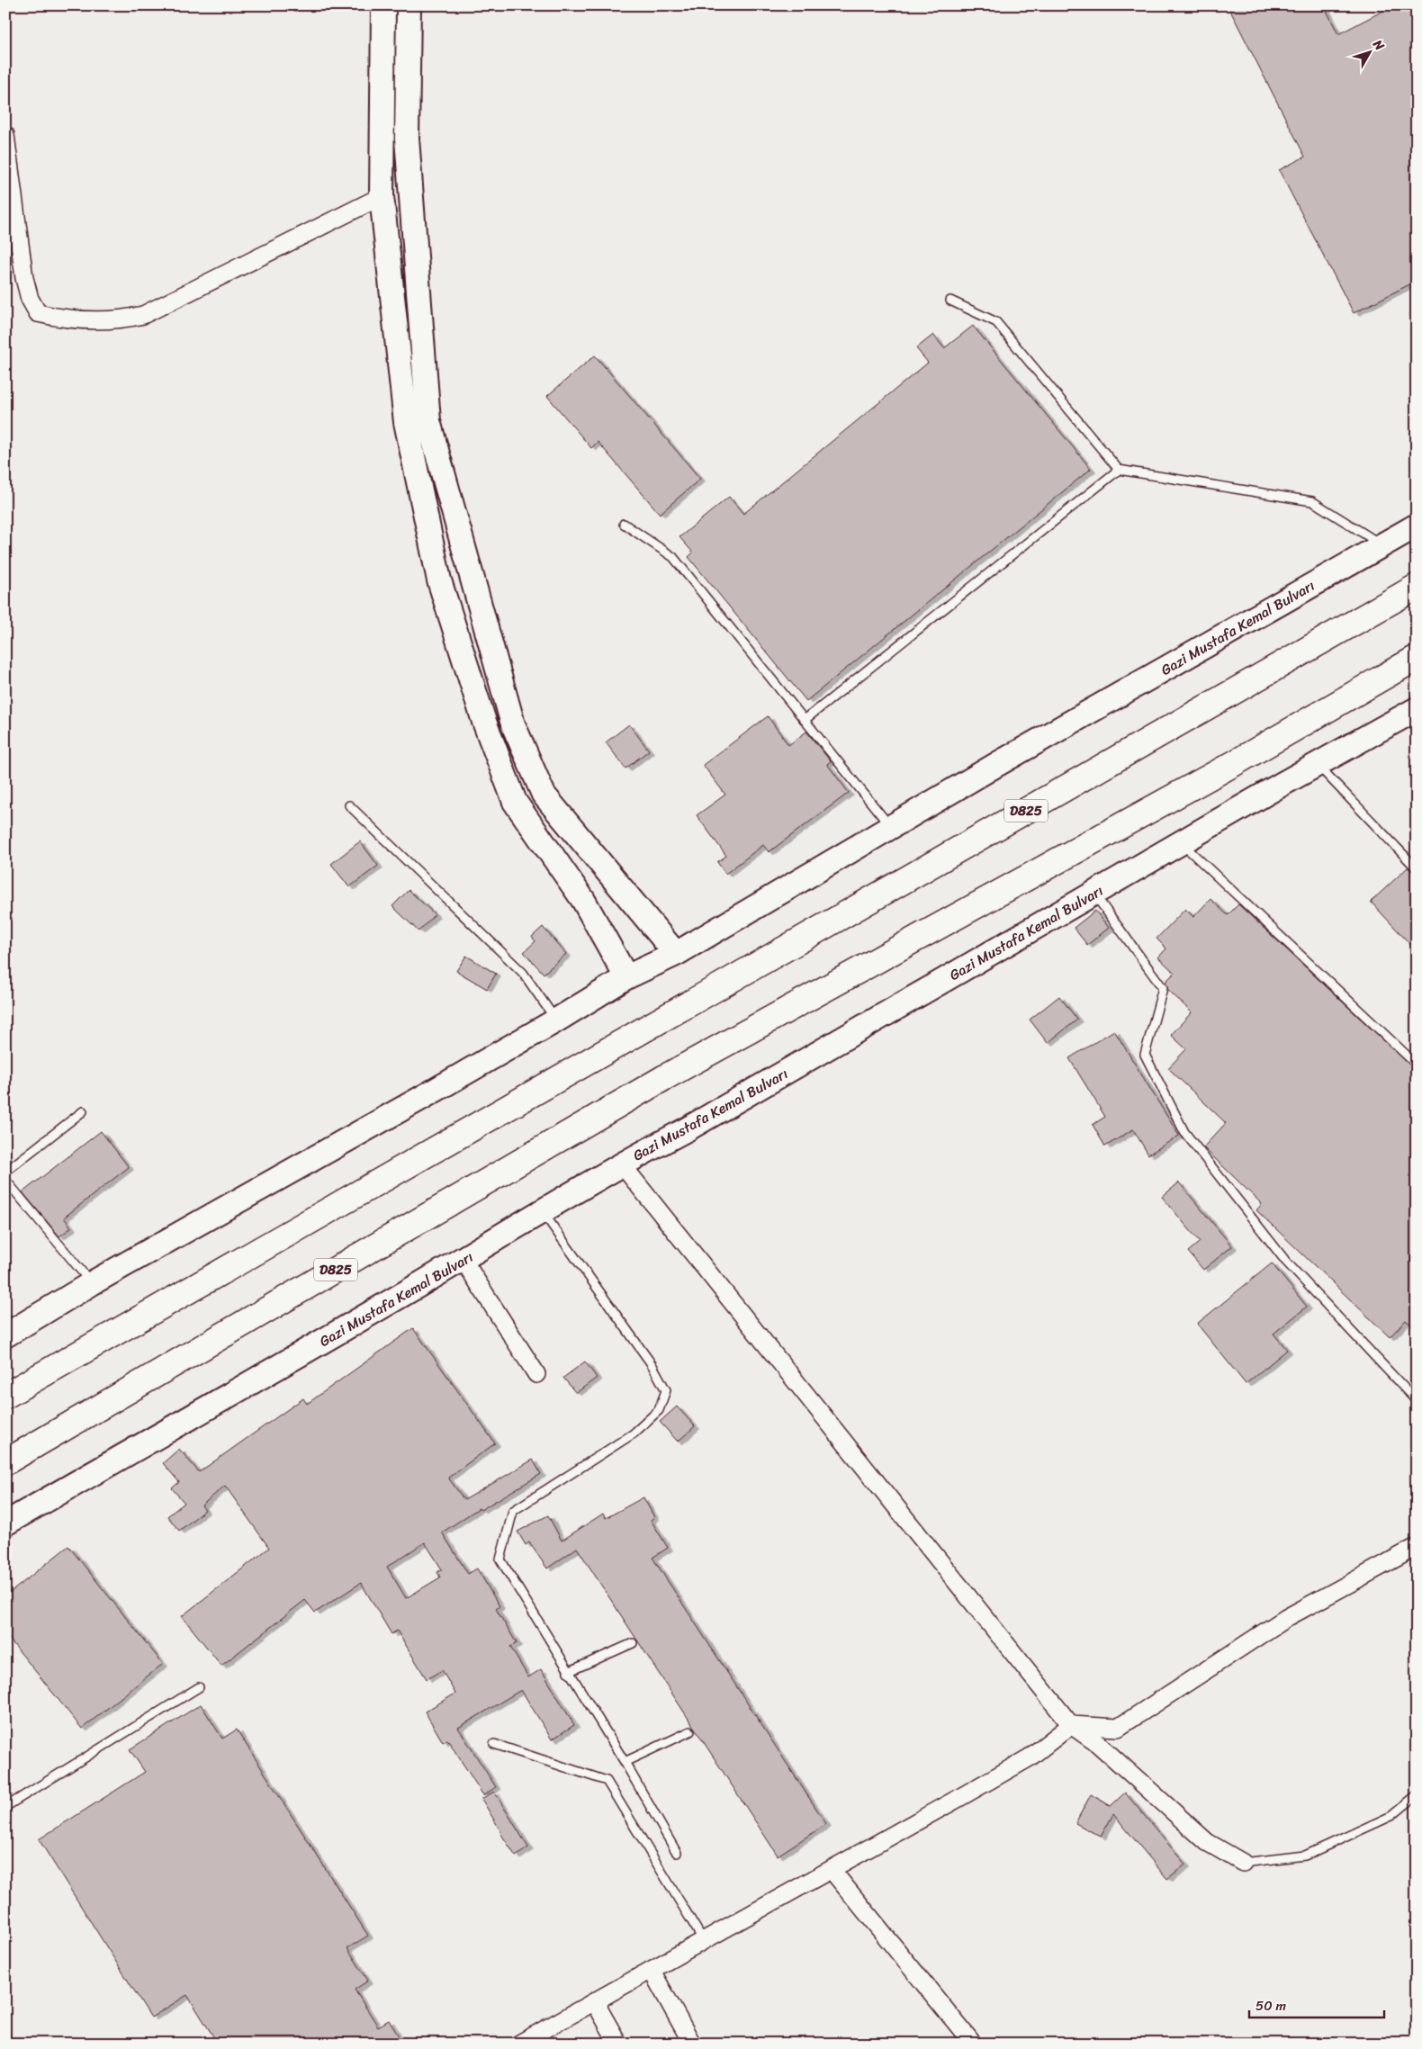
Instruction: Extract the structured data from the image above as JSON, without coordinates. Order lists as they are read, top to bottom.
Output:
{
  "streets": {
    "highway": ["D825"],
    "street": ["Gazi Mustafa Kemal Bulvarı"]
  },
  "scale_bar": "50 m",
  "north": "top right"
}
